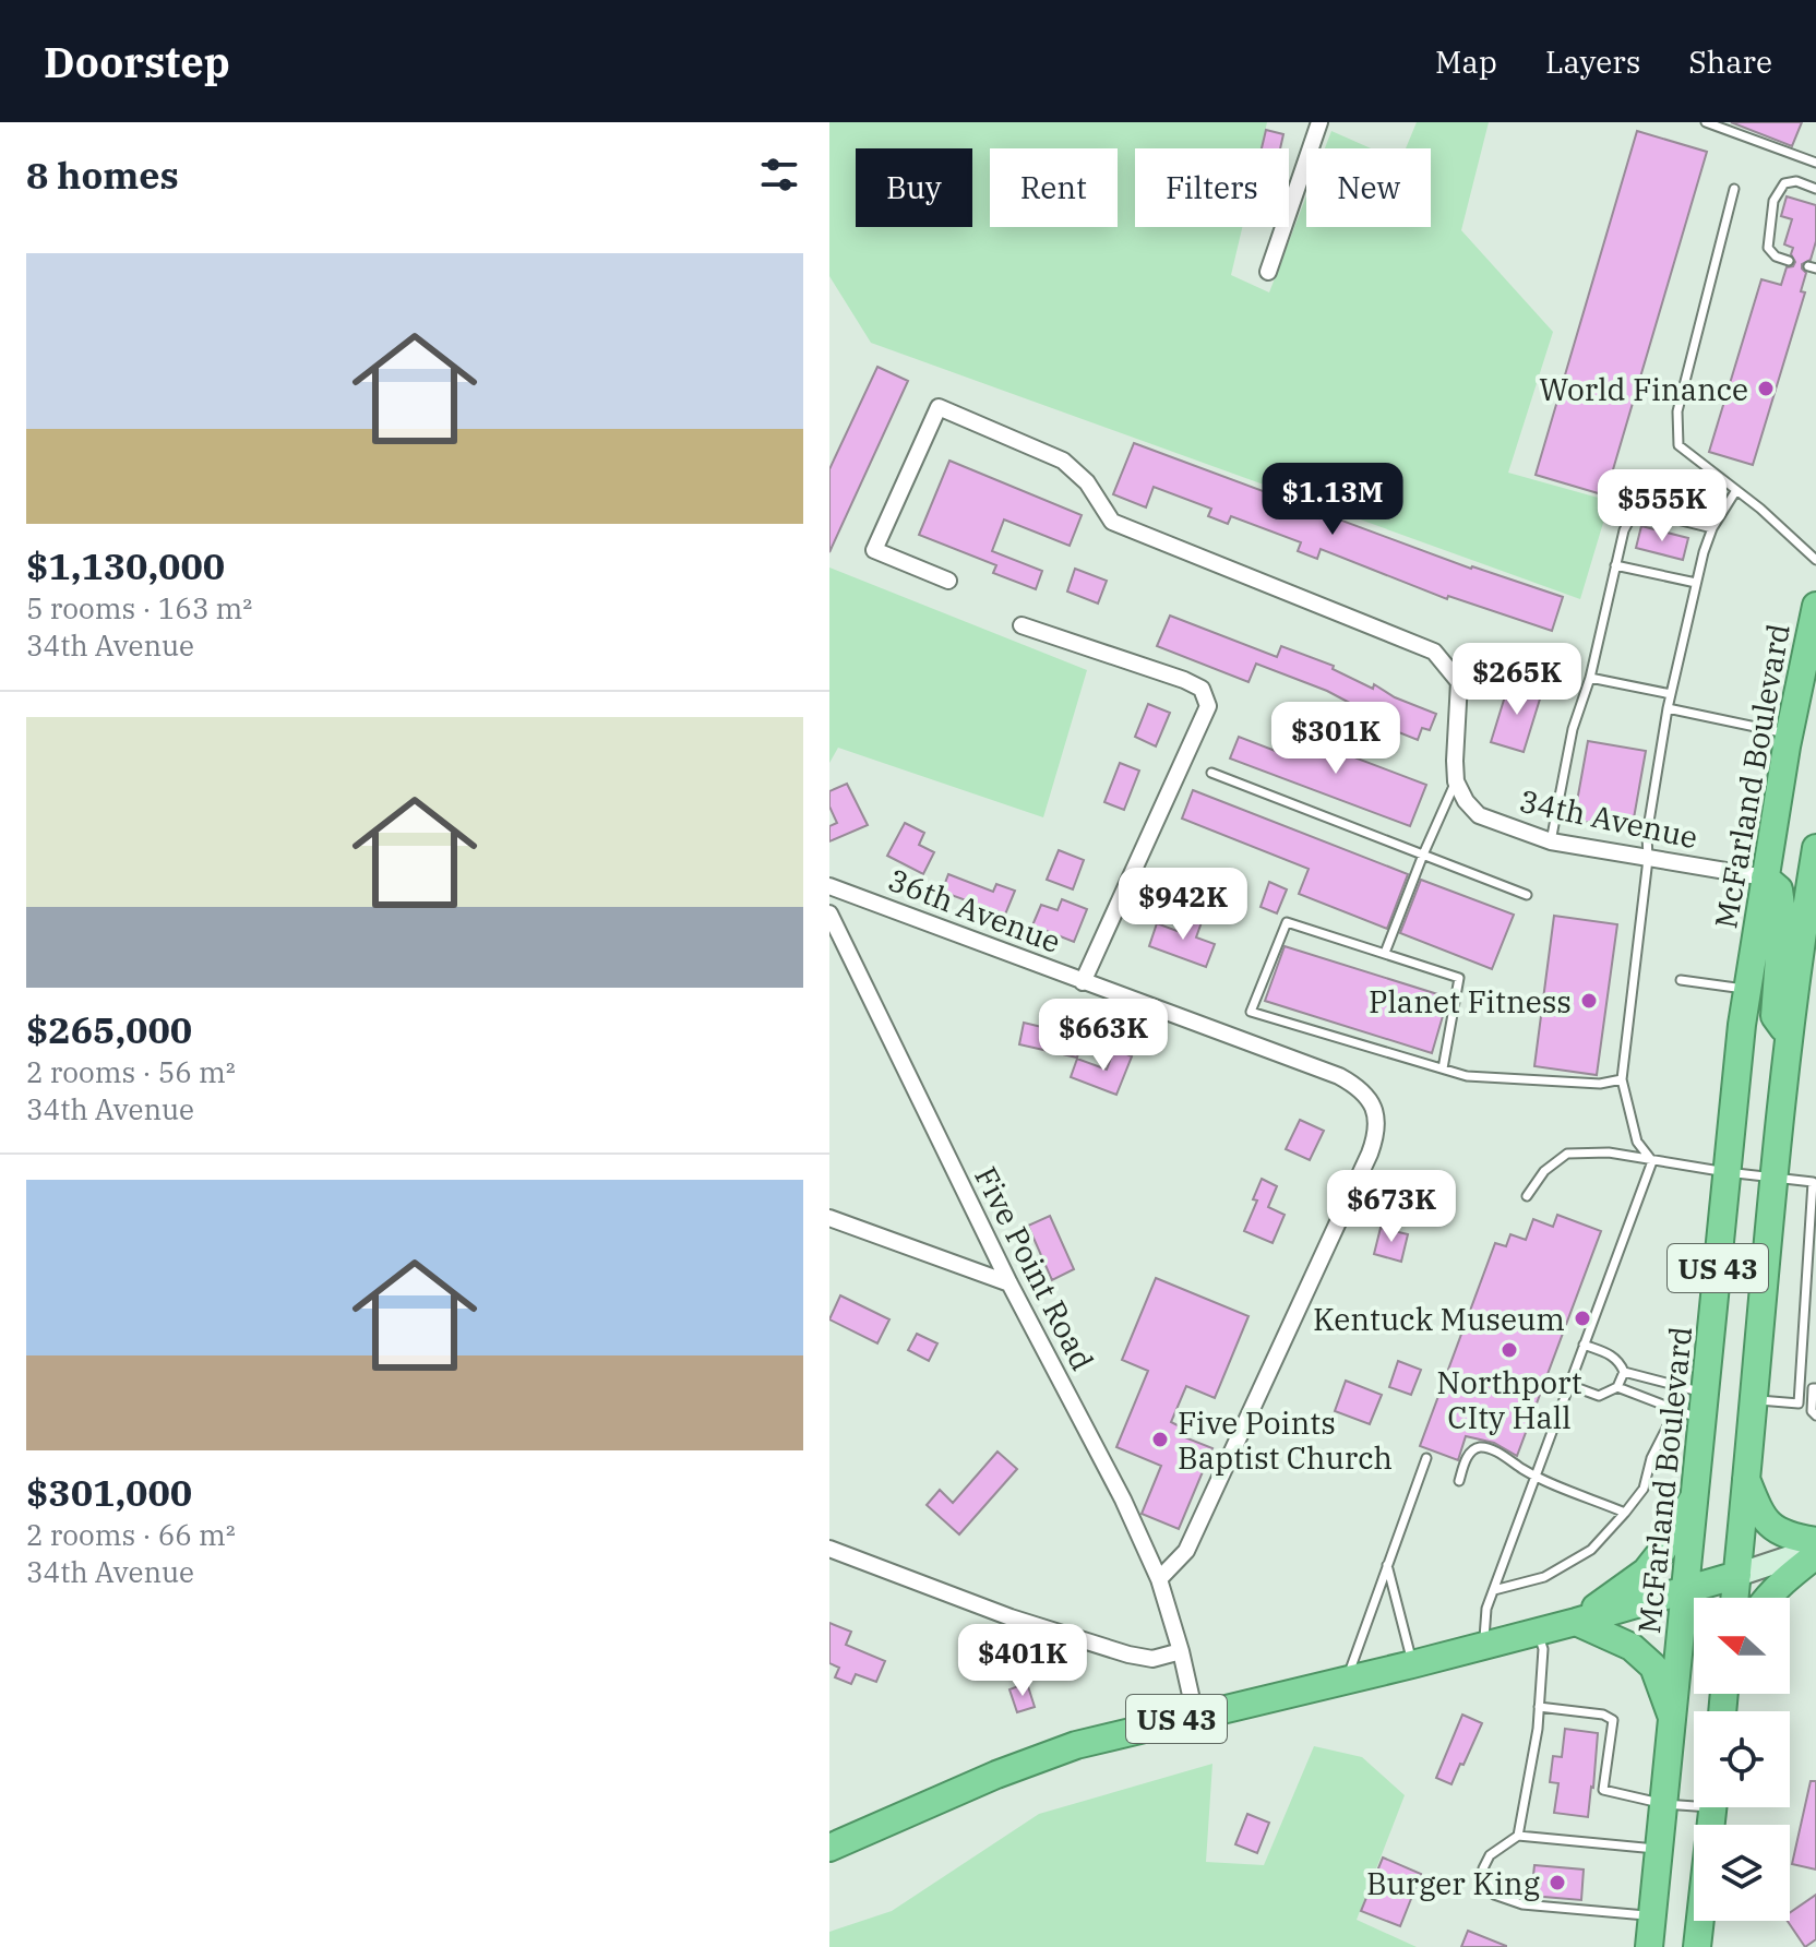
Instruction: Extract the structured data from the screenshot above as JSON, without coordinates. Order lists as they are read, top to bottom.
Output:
{
  "streets": {
    "highway": ["McFarland Boulevard", "US 43"],
    "street": ["34th Avenue", "36th Avenue", "Five Point Road"]
  },
  "crossings": [
    ["McFarland Boulevard", "34th Avenue"],
    ["McFarland Boulevard", "US 43"],
    ["36th Avenue", "Five Point Road"],
    ["Five Point Road", "US 43"]
  ],
  "places": [
    "World Finance",
    "Planet Fitness",
    "Kentuck Museum",
    "Northport CIty Hall",
    "Five Points Baptist Church",
    "Burger King"
  ],
  "north": "left",
  "page": {
    "header": "Doorstep",
    "nav": ["Map", "Layers", "Share"],
    "heading": "8 homes",
    "chip": [
      "Buy",
      "Rent",
      "Filters",
      "New"
    ],
    "list": [
      {
        "name": "$1,130,000",
        "note": "5 rooms · 163 m² · 34th Avenue"
      },
      {
        "name": "$265,000",
        "note": "2 rooms · 56 m² · 34th Avenue"
      },
      {
        "name": "$301,000",
        "note": "2 rooms · 66 m² · 34th Avenue"
      }
    ],
    "price": [
      "$1.13M",
      "$555K",
      "$265K",
      "$301K",
      "$942K",
      "$663K",
      "$673K",
      "$401K"
    ]
  }
}
